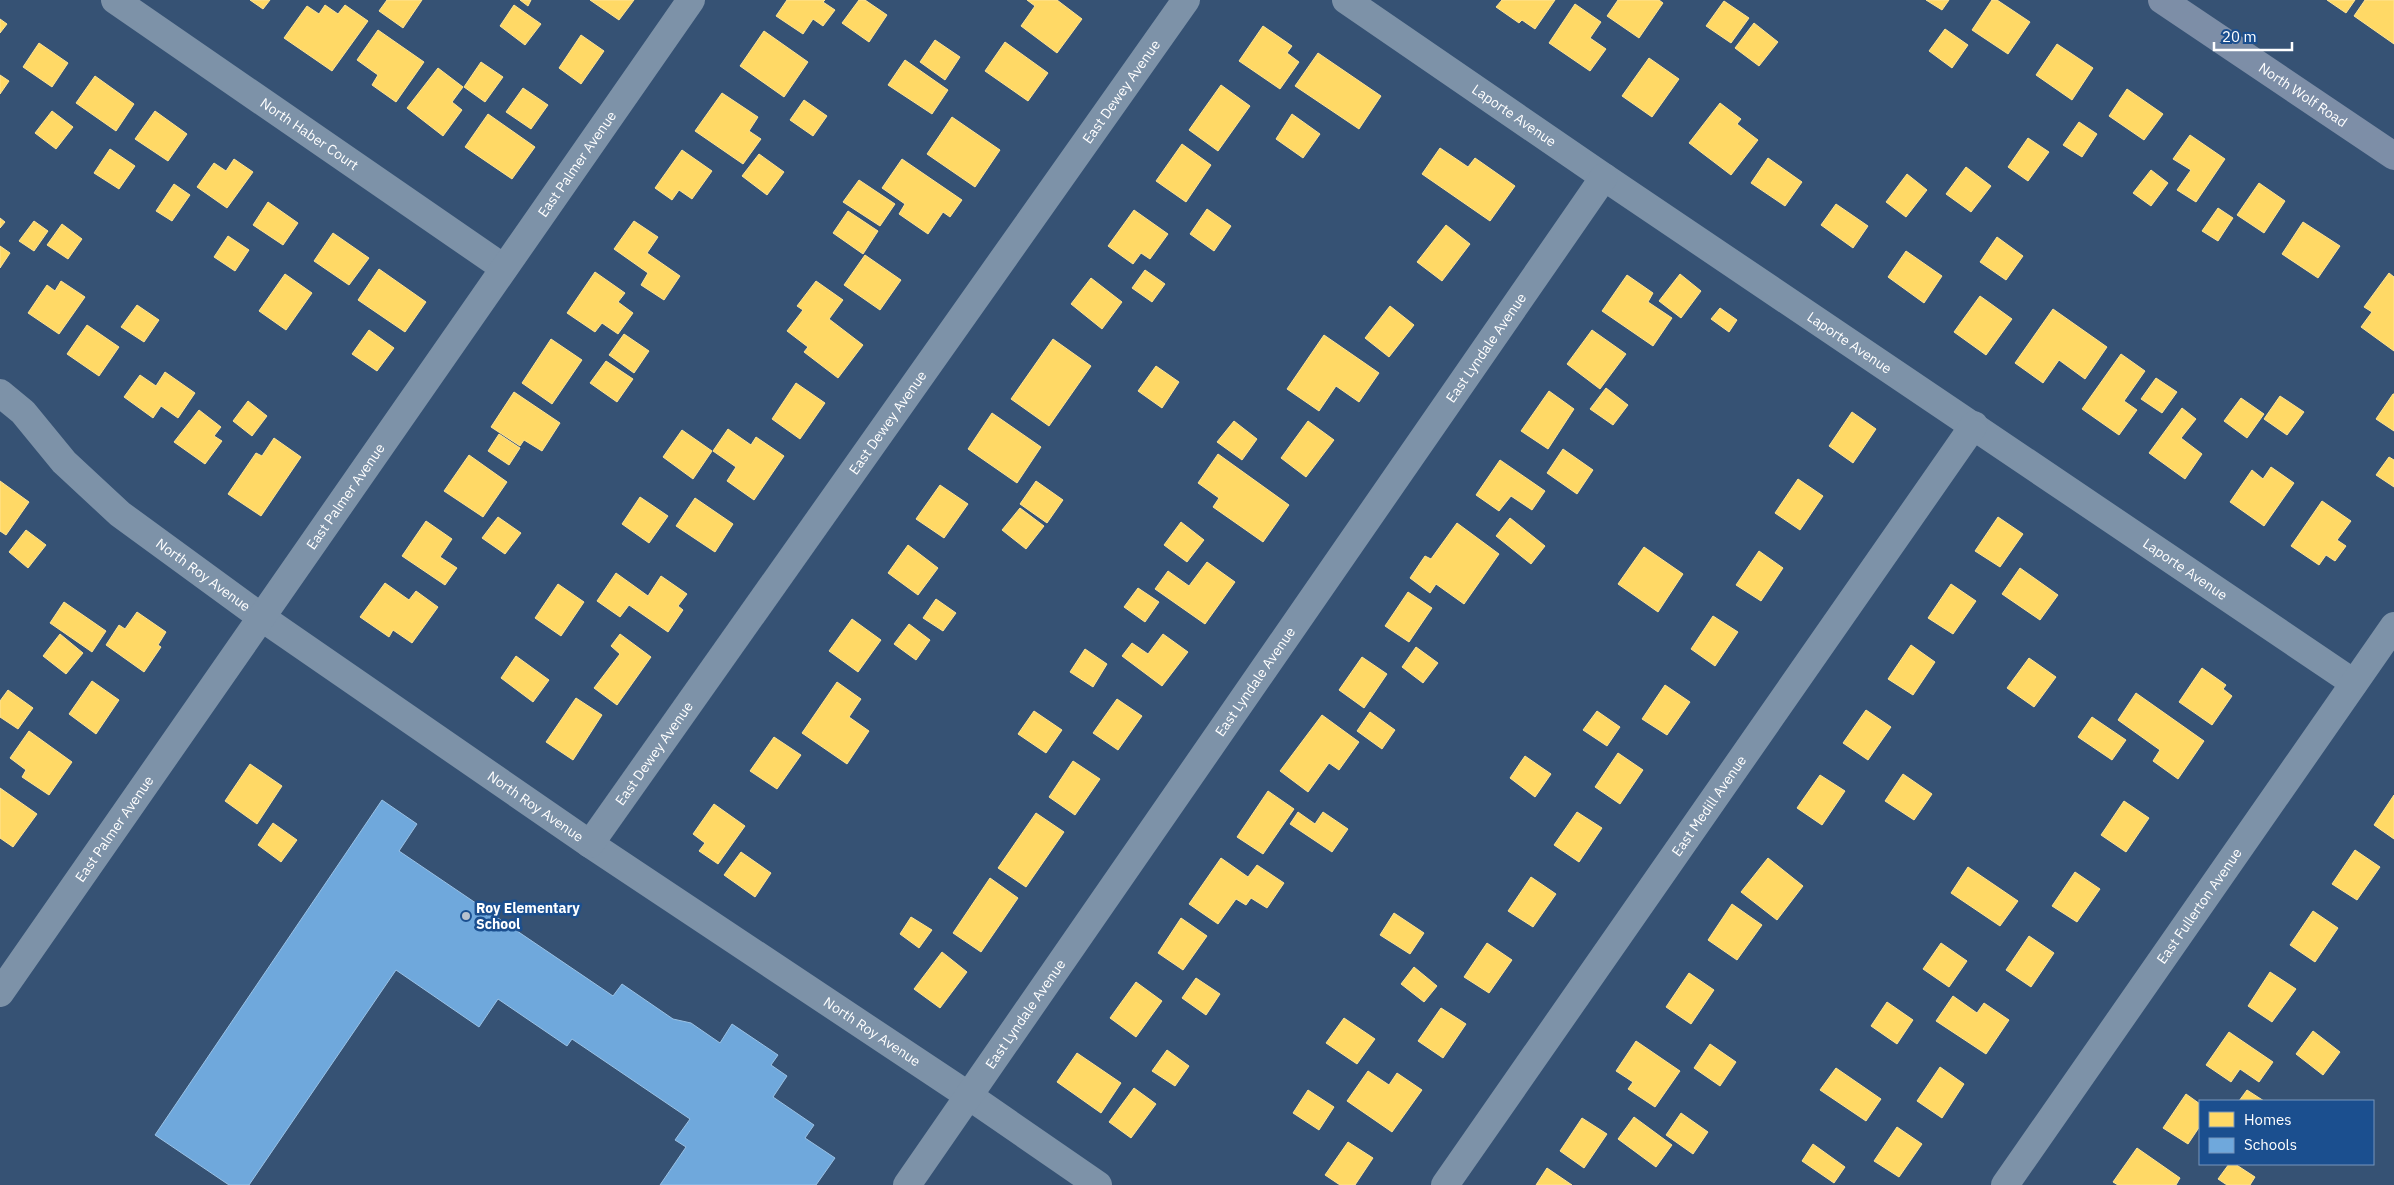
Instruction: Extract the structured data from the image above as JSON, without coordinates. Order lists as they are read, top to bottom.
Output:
{
  "streets": {
    "main road": ["North Wolf Road"],
    "street": [
      "East Dewey Avenue",
      "Laporte Avenue",
      "North Haber Court",
      "East Palmer Avenue",
      "East Lyndale Avenue",
      "North Roy Avenue",
      "East Medill Avenue",
      "East Fullerton Avenue"
    ]
  },
  "crossings": [
    ["East Dewey Avenue", "North Roy Avenue"],
    ["Laporte Avenue", "East Lyndale Avenue"],
    ["Laporte Avenue", "East Medill Avenue"],
    ["Laporte Avenue", "East Fullerton Avenue"],
    ["North Haber Court", "East Palmer Avenue"],
    ["East Palmer Avenue", "North Roy Avenue"],
    ["East Lyndale Avenue", "North Roy Avenue"]
  ],
  "places": ["Roy Elementary School"],
  "legend": ["Homes", "Schools"],
  "scale_bar": "20 m"
}
